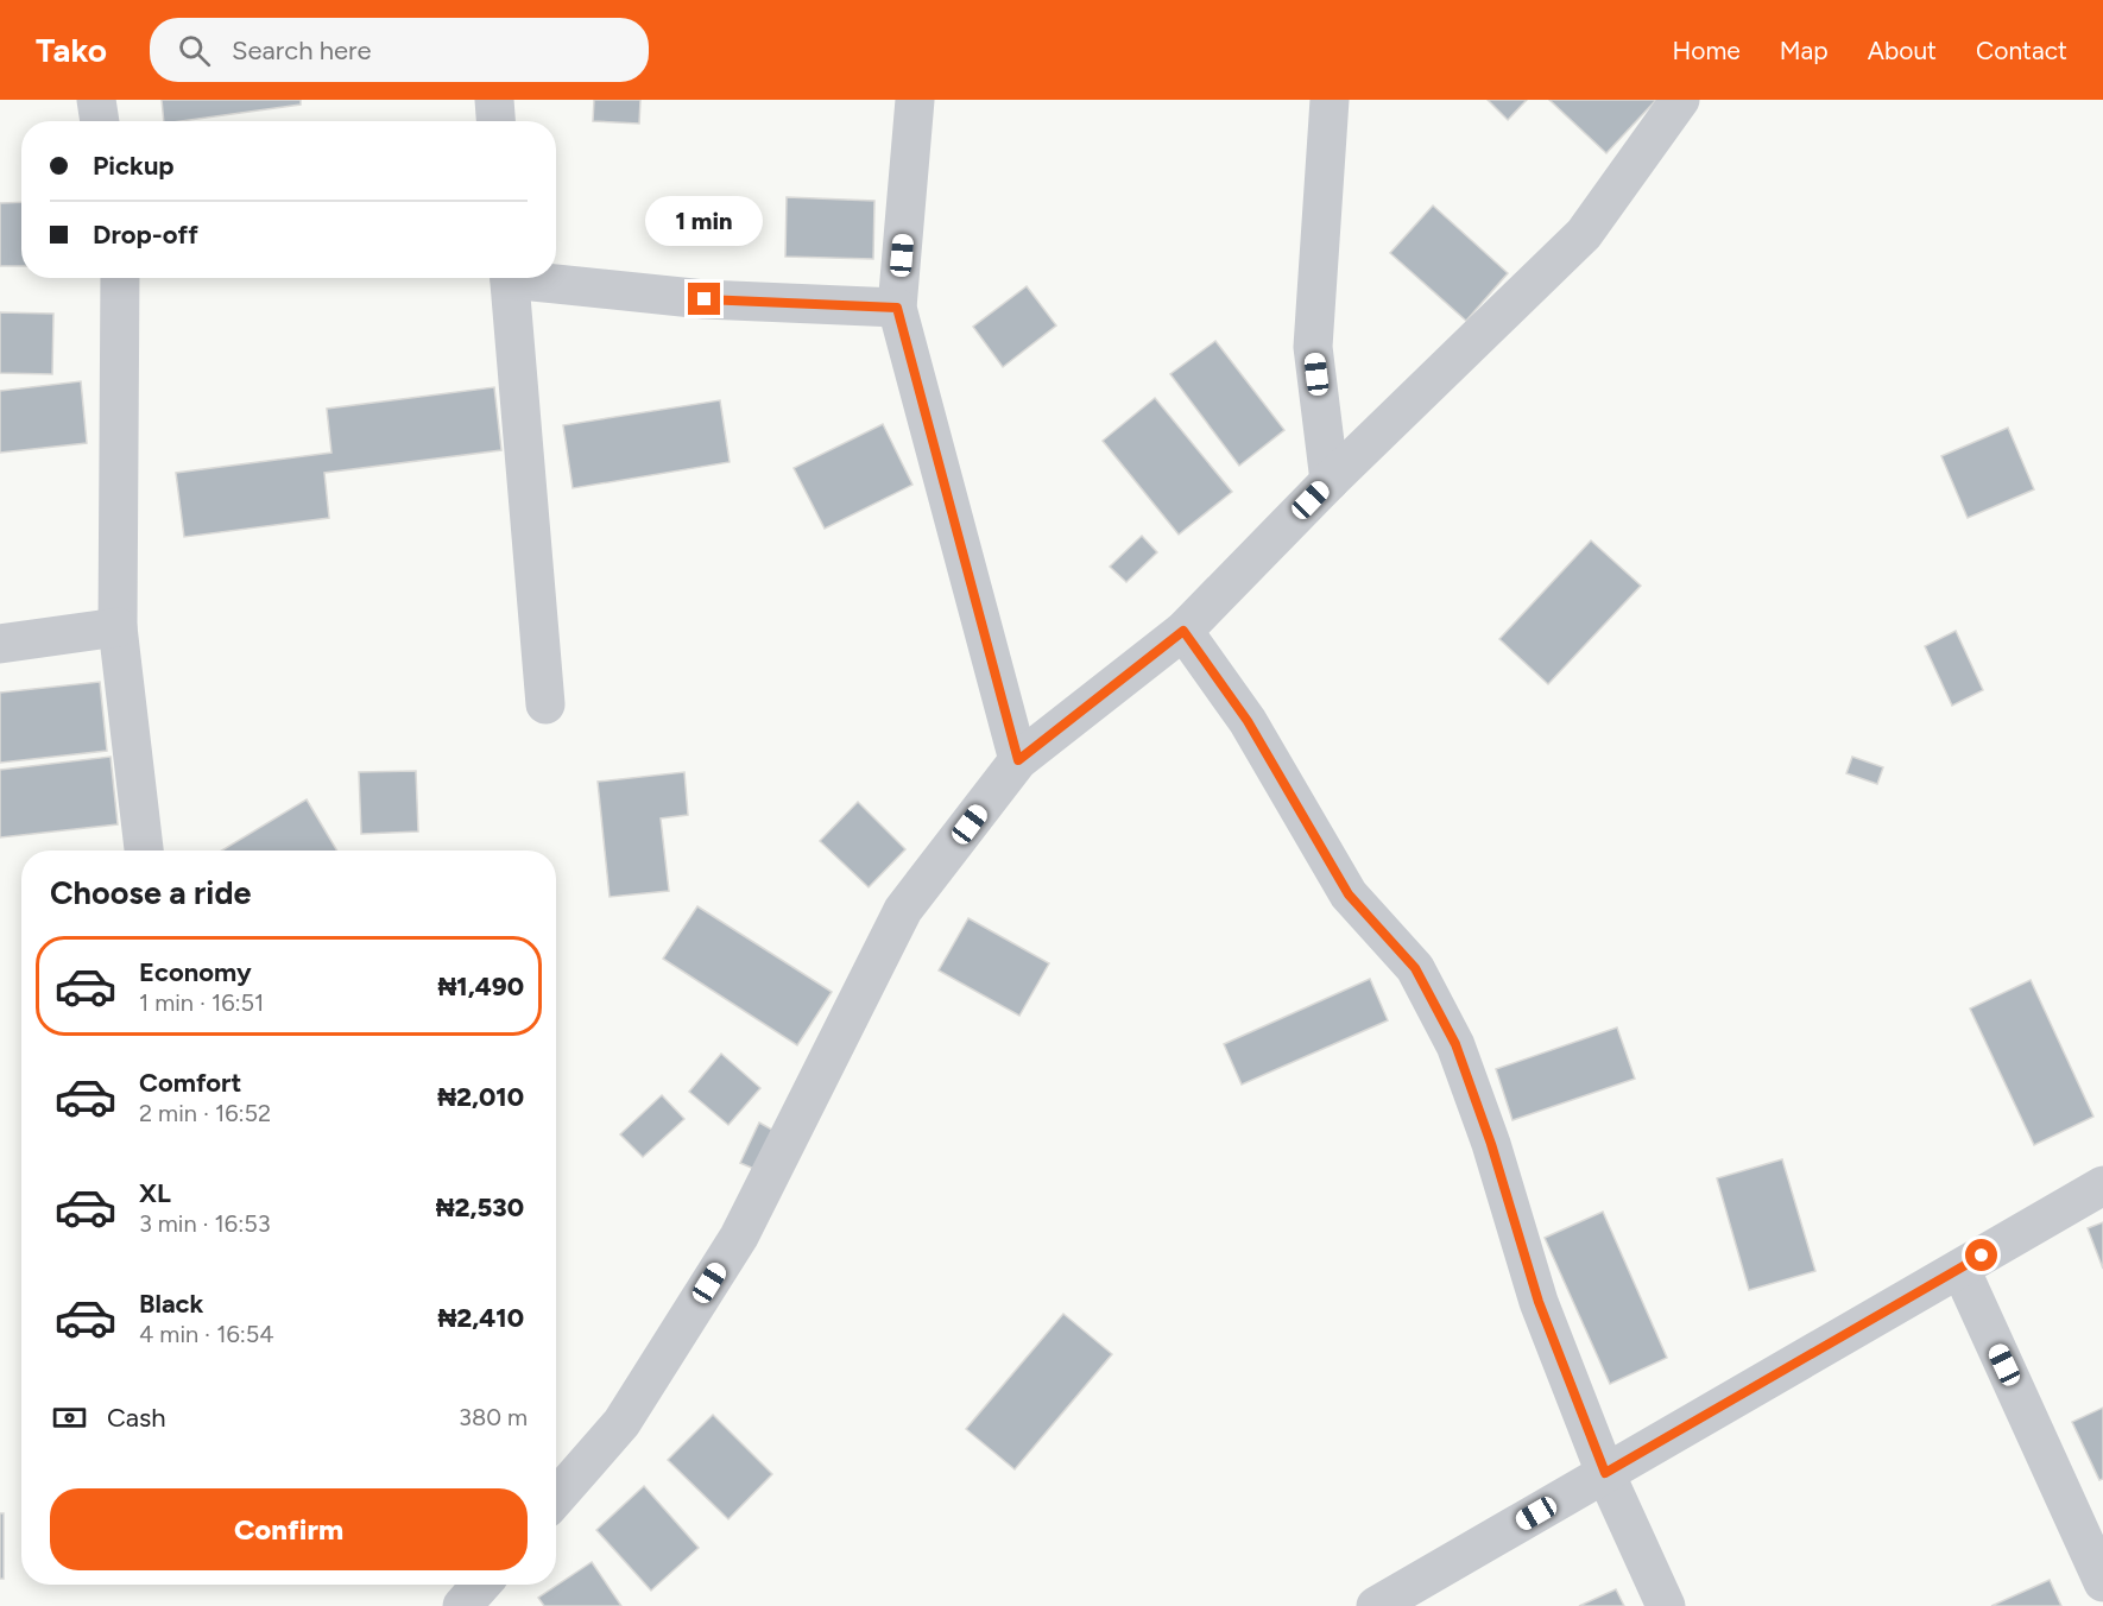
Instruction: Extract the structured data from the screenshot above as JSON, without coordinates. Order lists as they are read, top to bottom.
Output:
{
  "page": {
    "header": "Tako",
    "search": "Search here",
    "nav": [
      "Home",
      "Map",
      "About",
      "Contact"
    ],
    "banner": ["Pickup", "Drop-off"],
    "bubble": "1 min",
    "heading": "Choose a ride",
    "list": [
      {
        "name": "Economy",
        "note": "1 min · 16:51",
        "value": "₦1,490"
      },
      {
        "name": "Comfort",
        "note": "2 min · 16:52",
        "value": "₦2,010"
      },
      {
        "name": "XL",
        "note": "3 min · 16:53",
        "value": "₦2,530"
      },
      {
        "name": "Black",
        "note": "4 min · 16:54",
        "value": "₦2,410"
      }
    ],
    "pay": ["Cash", "380 m"],
    "buttons": "Confirm"
  }
}
